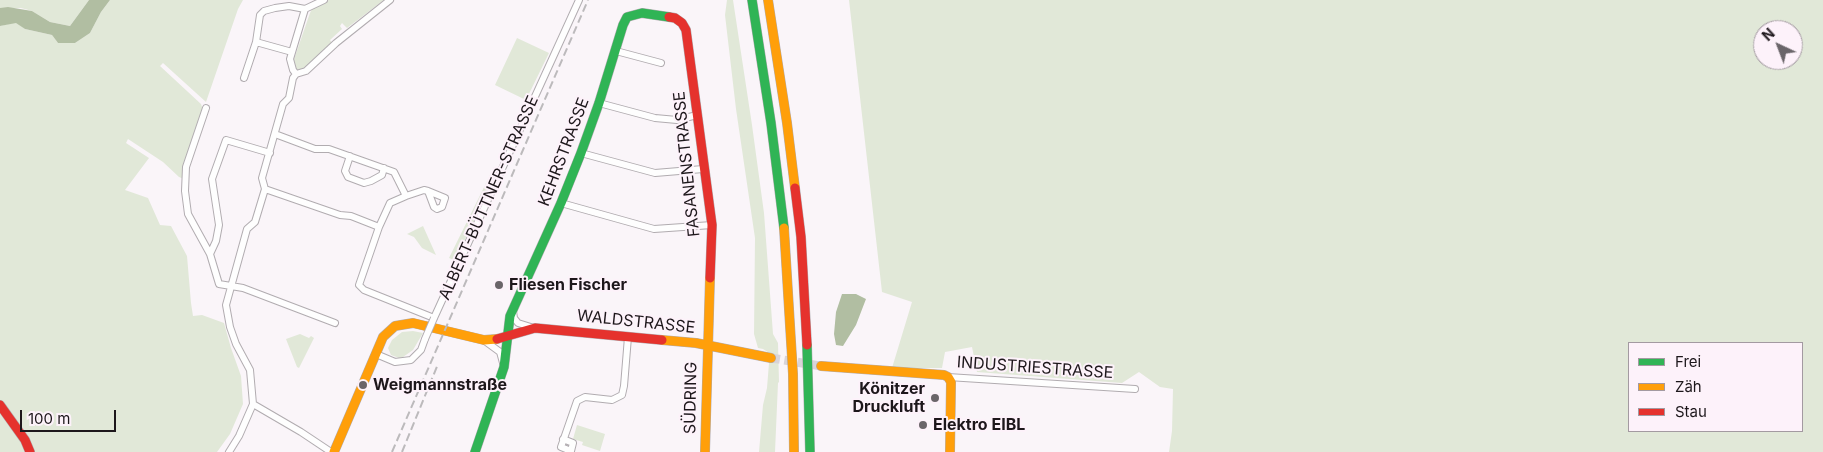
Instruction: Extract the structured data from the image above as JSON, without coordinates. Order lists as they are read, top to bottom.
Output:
{
  "streets": {
    "main road": [
      "KEHRSTRASSE",
      "FASANENSTRASSE",
      "WALDSTRASSE",
      "INDUSTRIESTRASSE",
      "SÜDRING"
    ],
    "street": ["ALBERT-BÜTTNER-STRASSE"]
  },
  "crossings": [
    ["KEHRSTRASSE", "FASANENSTRASSE"],
    ["KEHRSTRASSE", "WALDSTRASSE"],
    ["FASANENSTRASSE", "WALDSTRASSE"],
    ["FASANENSTRASSE", "SÜDRING"],
    ["WALDSTRASSE", "SÜDRING"]
  ],
  "places": [
    "Fliesen Fischer",
    "Weigmannstraße",
    "Könitzer Druckluft",
    "Elektro EIBL"
  ],
  "legend": ["Frei", "Zäh", "Stau"],
  "scale_bar": "100 m",
  "north": "top left"
}
